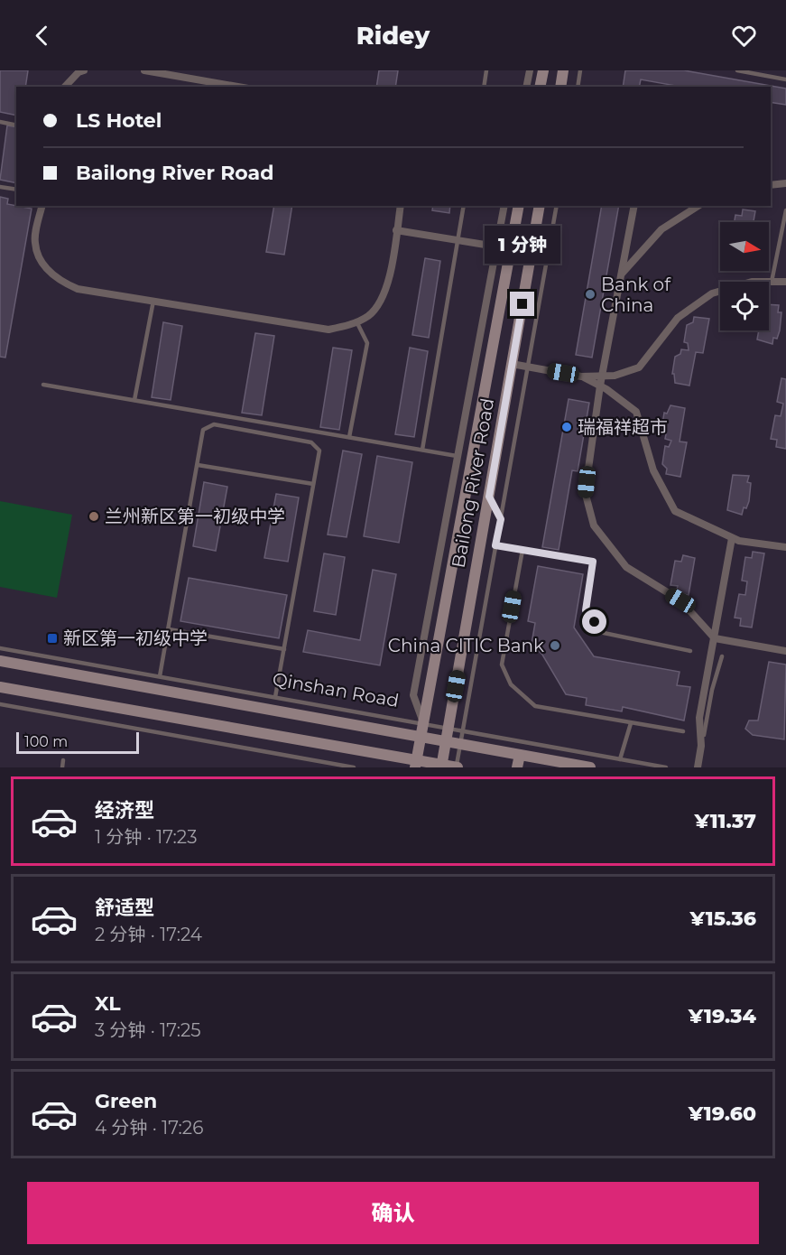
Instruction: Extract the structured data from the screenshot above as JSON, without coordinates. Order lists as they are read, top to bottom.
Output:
{
  "streets": {
    "main road": ["Bailong River Road", "Qinshan Road"]
  },
  "crossings": [
    ["Bailong River Road", "Qinshan Road"]
  ],
  "places": {
    "other": [
      "Bank of China",
      "瑞福祥超市",
      "兰州新区第一初级中学",
      "China CITIC Bank"
    ],
    "transit": ["新区第一初级中学"]
  },
  "scale_bar": "100 m",
  "north": "right",
  "page": {
    "header": "Ridey",
    "banner": ["LS Hotel", "Bailong River Road"],
    "bubble": "1 分钟",
    "scale": "100 m",
    "list": [
      {
        "name": "经济型",
        "note": "1 分钟 · 17:23",
        "value": "¥11.37"
      },
      {
        "name": "舒适型",
        "note": "2 分钟 · 17:24",
        "value": "¥15.36"
      },
      {
        "name": "XL",
        "note": "3 分钟 · 17:25",
        "value": "¥19.34"
      },
      {
        "name": "Green",
        "note": "4 分钟 · 17:26",
        "value": "¥19.60"
      }
    ],
    "buttons": "确认"
  }
}
